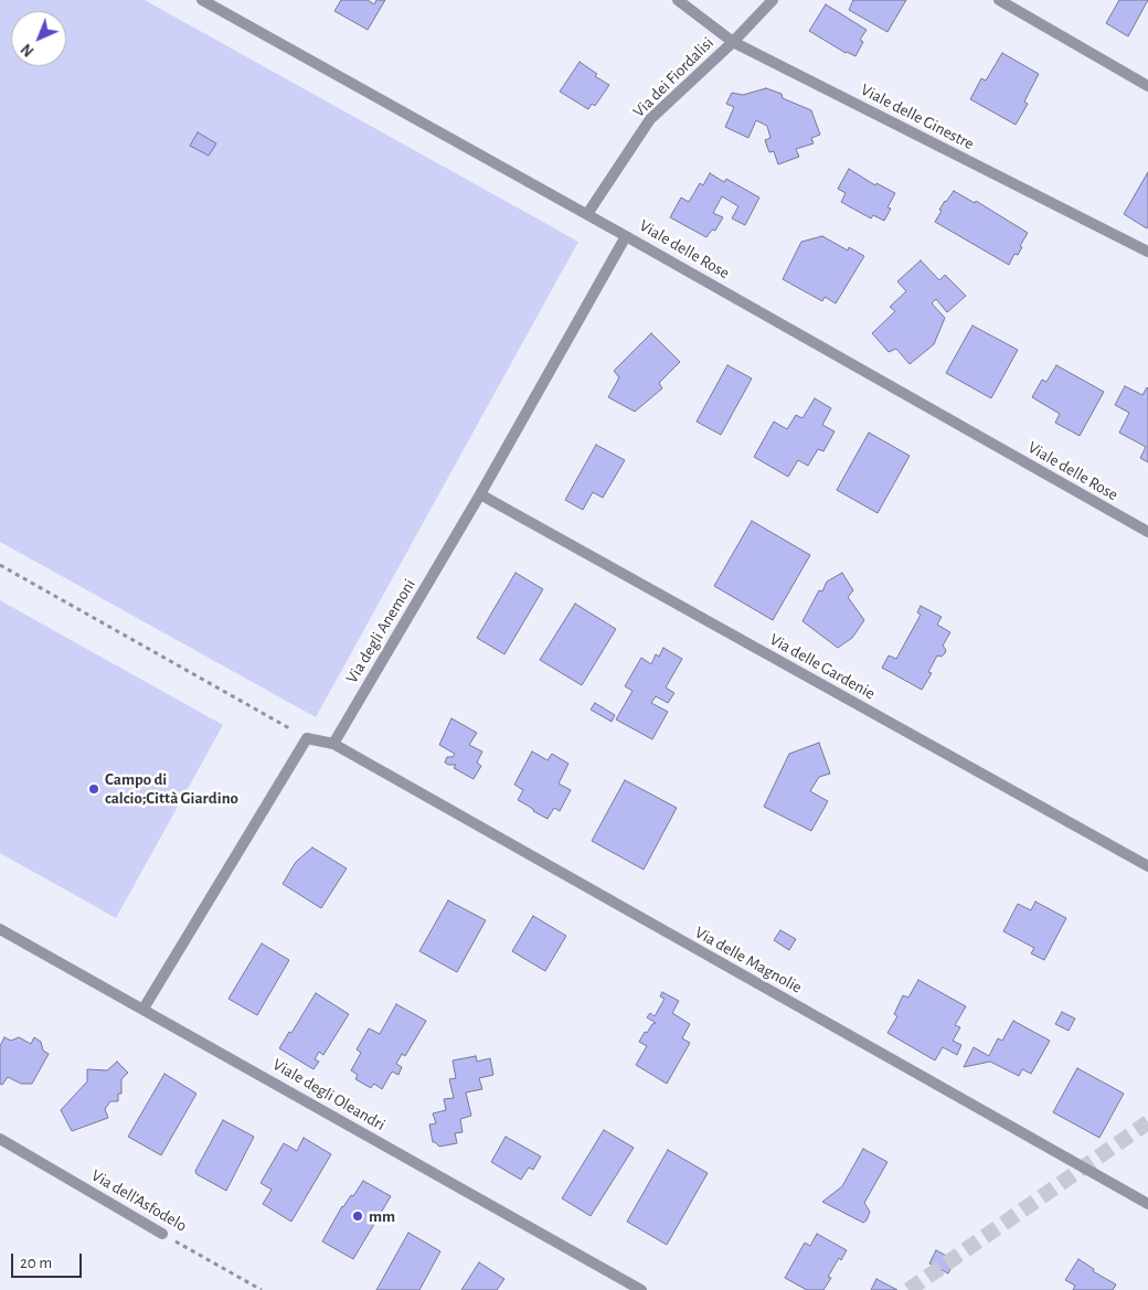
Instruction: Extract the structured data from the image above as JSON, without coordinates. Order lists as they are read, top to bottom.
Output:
{
  "streets": {
    "street": [
      "Via dei Fiordalisi",
      "Viale delle Ginestre",
      "Viale delle Rose",
      "Via degli Anemoni",
      "Via delle Gardenie",
      "Via delle Magnolie",
      "Viale degli Oleandri",
      "Via dell'Asfodelo"
    ]
  },
  "crossings": [
    ["Via dei Fiordalisi", "Viale delle Ginestre"],
    ["Via dei Fiordalisi", "Viale delle Rose"],
    ["Viale delle Rose", "Via degli Anemoni"],
    ["Via degli Anemoni", "Via delle Gardenie"],
    ["Via degli Anemoni", "Via delle Magnolie"]
  ],
  "places": ["Campo di calcio;Città Giardino", "mm"],
  "scale_bar": "20 m",
  "north": "bottom left"
}
